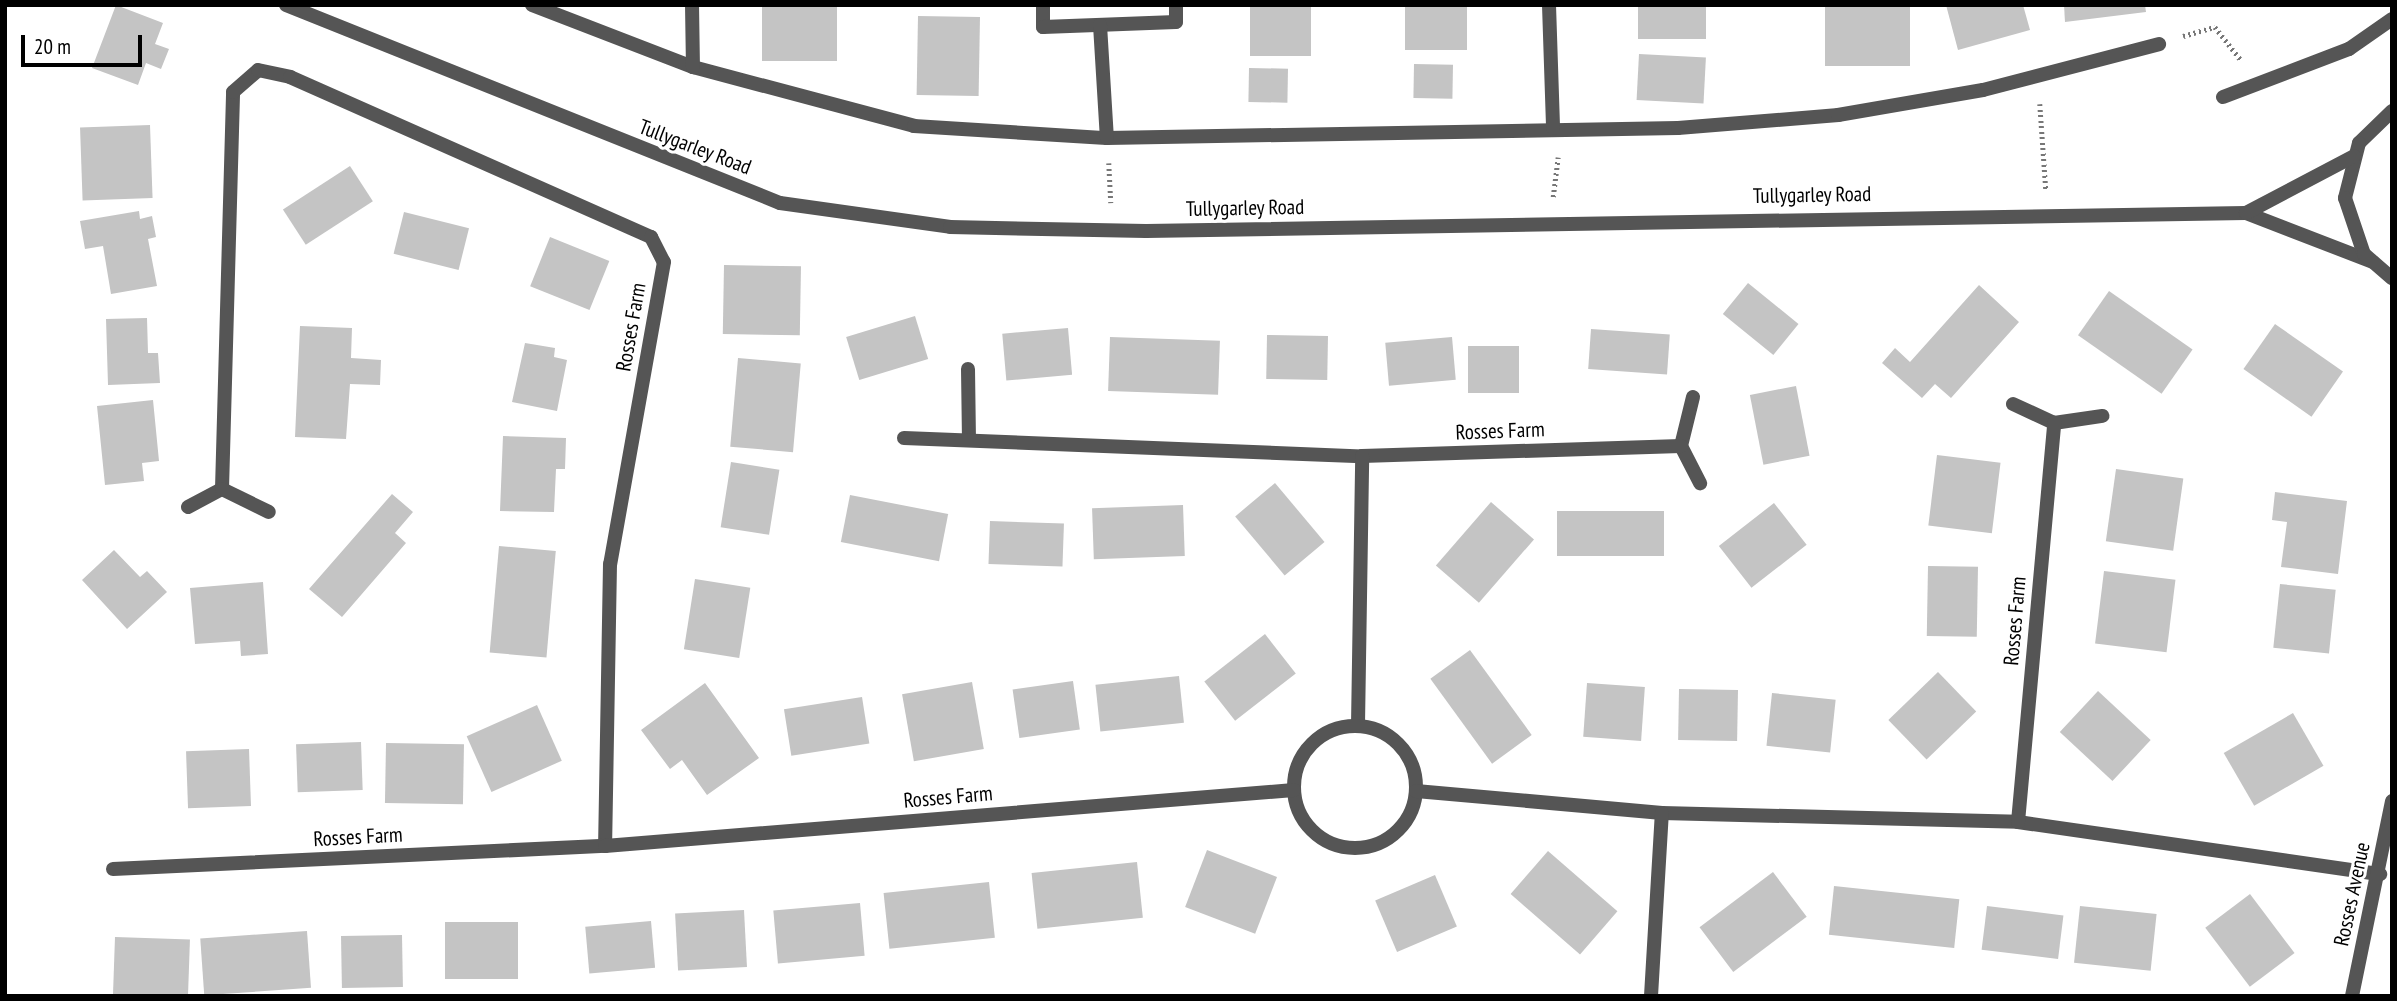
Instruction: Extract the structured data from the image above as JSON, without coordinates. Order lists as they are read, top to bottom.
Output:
{
  "streets": {
    "street": ["Tullygarley Road", "Rosses Farm", "Rosses Avenue"]
  },
  "scale_bar": "20 m"
}
